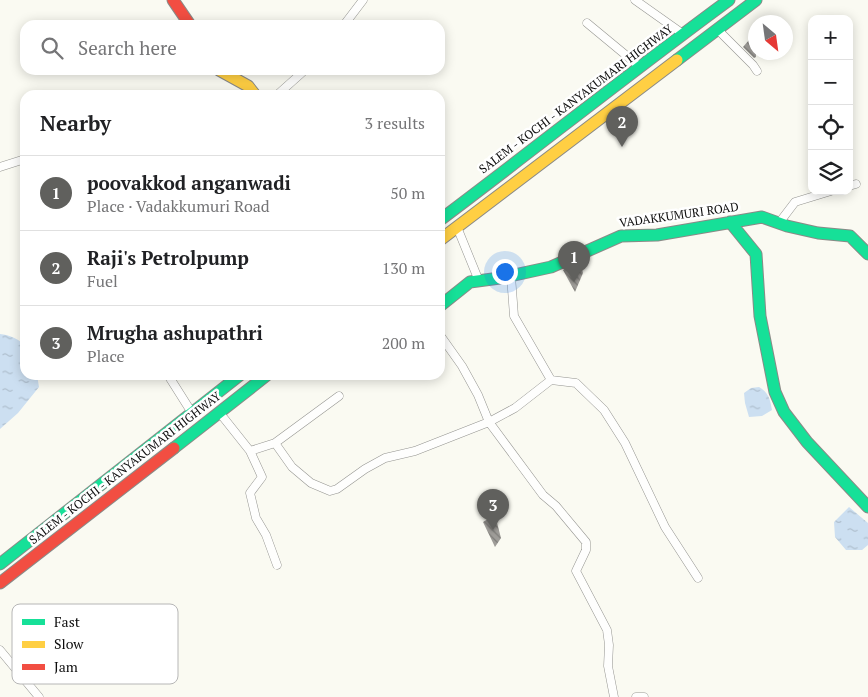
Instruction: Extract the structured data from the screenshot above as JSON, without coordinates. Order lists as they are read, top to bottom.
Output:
{
  "streets": {
    "main road": ["SALEM - KOCHI - KANYAKUMARI HIGHWAY", "VADAKKUMURI ROAD"]
  },
  "legend": ["Fast", "Slow", "Jam"],
  "north": "bottom right",
  "page": {
    "map_buttons": ["+", "−"],
    "search": "Search here",
    "heading": ["Nearby", "3 results"],
    "pins": ["2", "1", "3"],
    "list": [
      {
        "mark": "1",
        "name": "poovakkod anganwadi",
        "note": "Place · Vadakkumuri Road",
        "value": "50 m"
      },
      {
        "mark": "2",
        "name": "Raji's Petrolpump",
        "note": "Fuel",
        "value": "130 m"
      },
      {
        "mark": "3",
        "name": "Mrugha ashupathri",
        "note": "Place",
        "value": "200 m"
      }
    ]
  }
}
